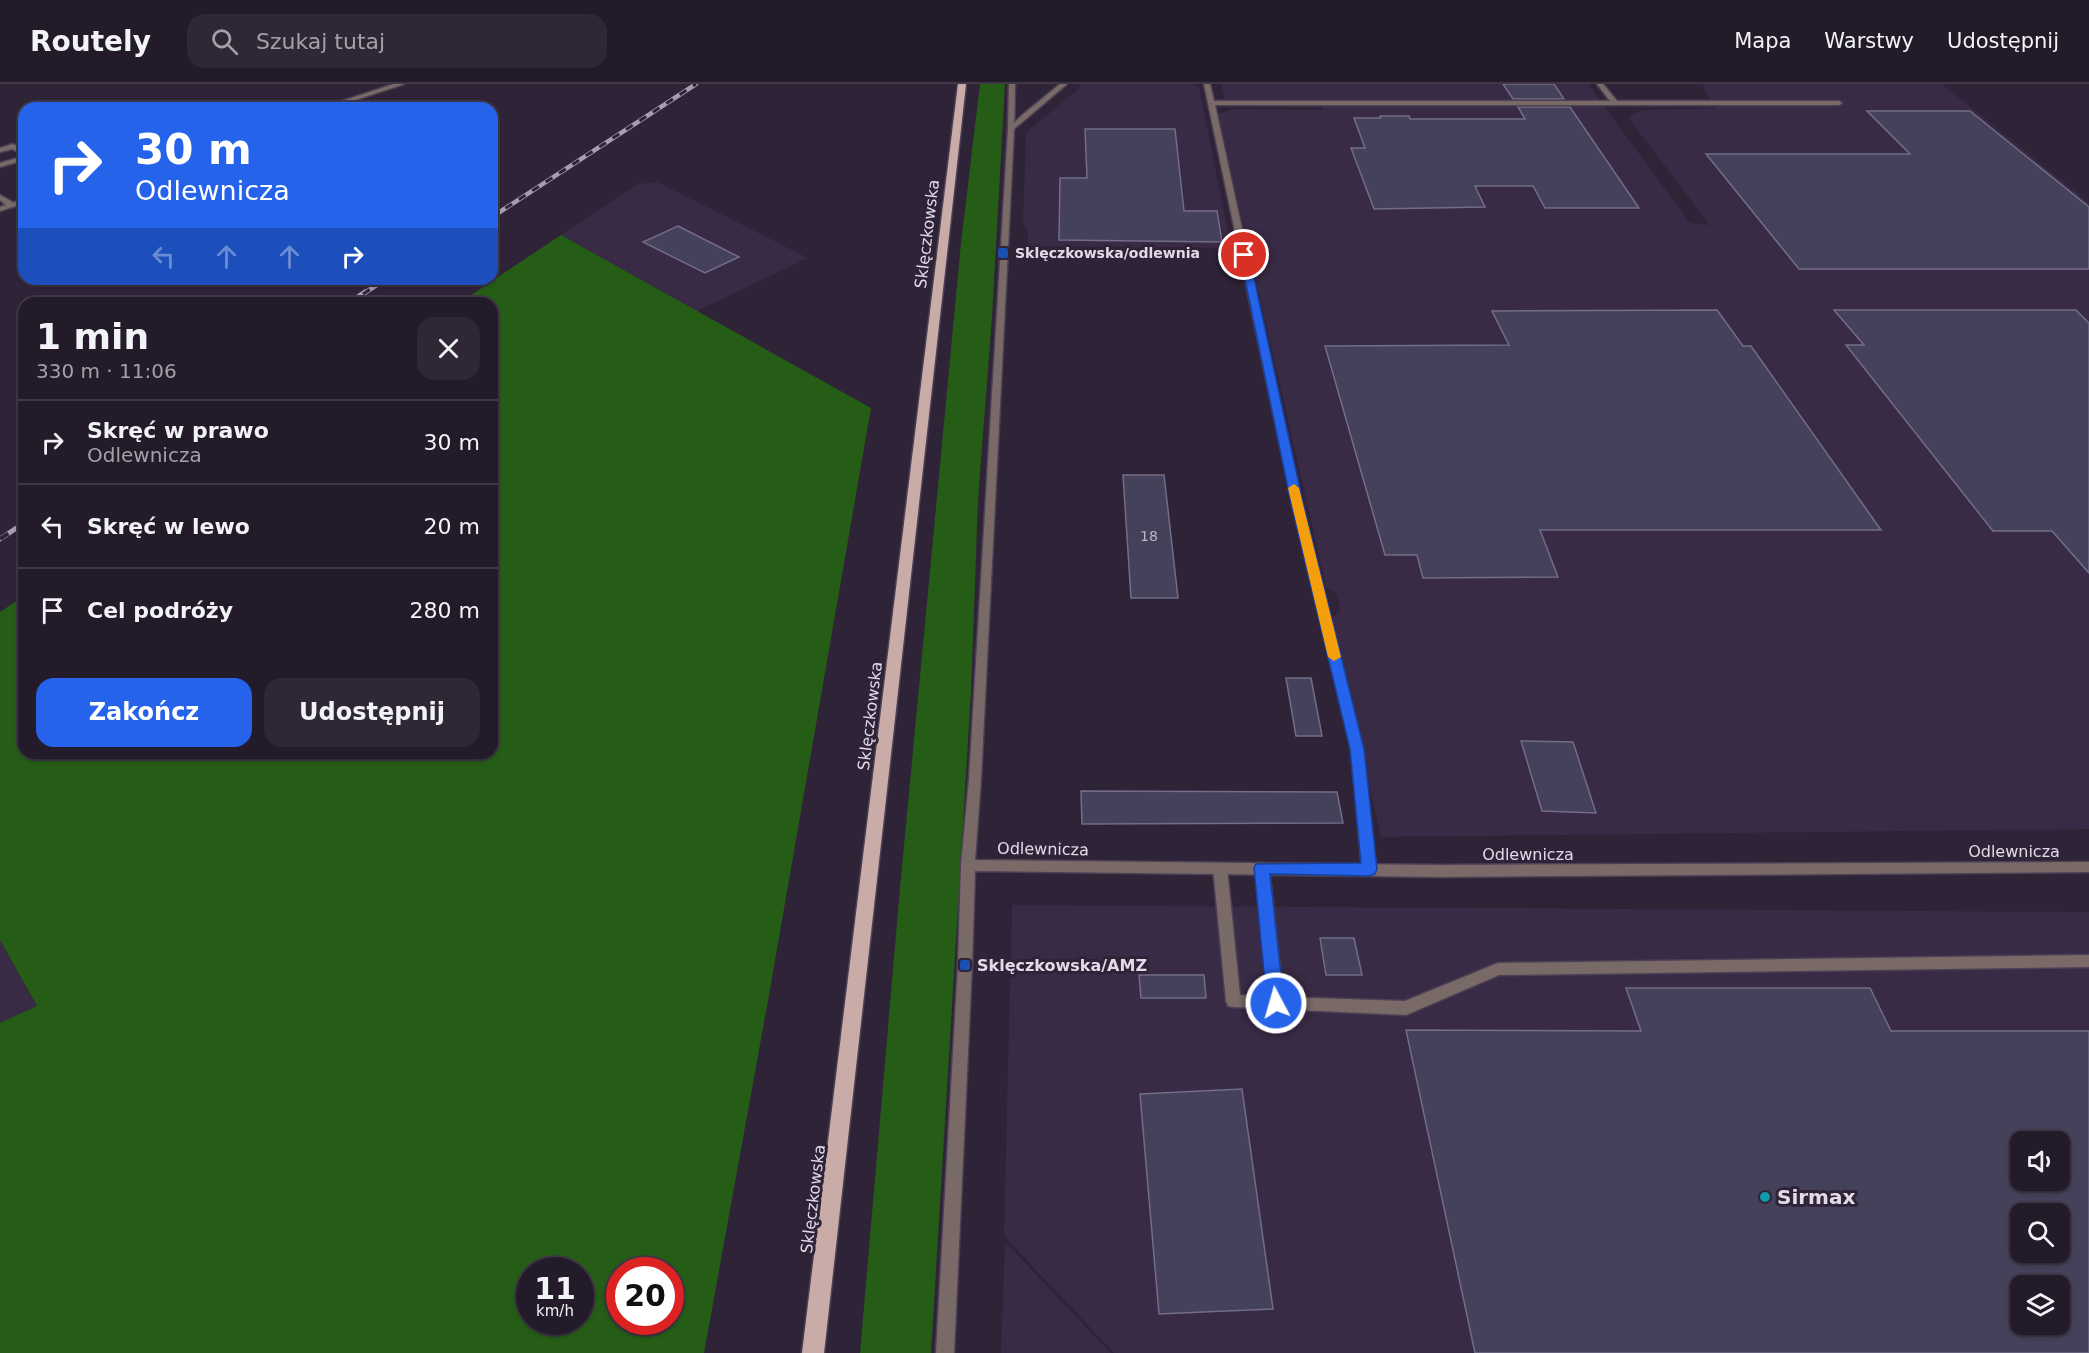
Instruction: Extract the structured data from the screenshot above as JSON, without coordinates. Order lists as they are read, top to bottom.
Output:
{
  "streets": {
    "main road": ["Sklęczkowska"],
    "street": ["Odlewnicza"]
  },
  "places": {
    "transit": ["Sklęczkowska/odlewnia", "Sklęczkowska/AMZ"],
    "other": ["Sirmax"]
  },
  "house_numbers": ["18"],
  "page": {
    "header": "Routely",
    "search": "Szukaj tutaj",
    "nav": ["Mapa", "Warstwy", "Udostępnij"],
    "turn": ["30 m", "Odlewnicza"],
    "heading": ["1 min", "330 m · 11:06"],
    "list": [
      {
        "name": "Skręć w prawo",
        "note": "Odlewnicza",
        "value": "30 m"
      },
      {
        "name": "Skręć w lewo",
        "value": "20 m"
      },
      {
        "name": "Cel podróży",
        "value": "280 m"
      }
    ],
    "buttons": ["Zakończ", "Udostępnij"],
    "speed": "11 km/h",
    "limit": "20"
  }
}
